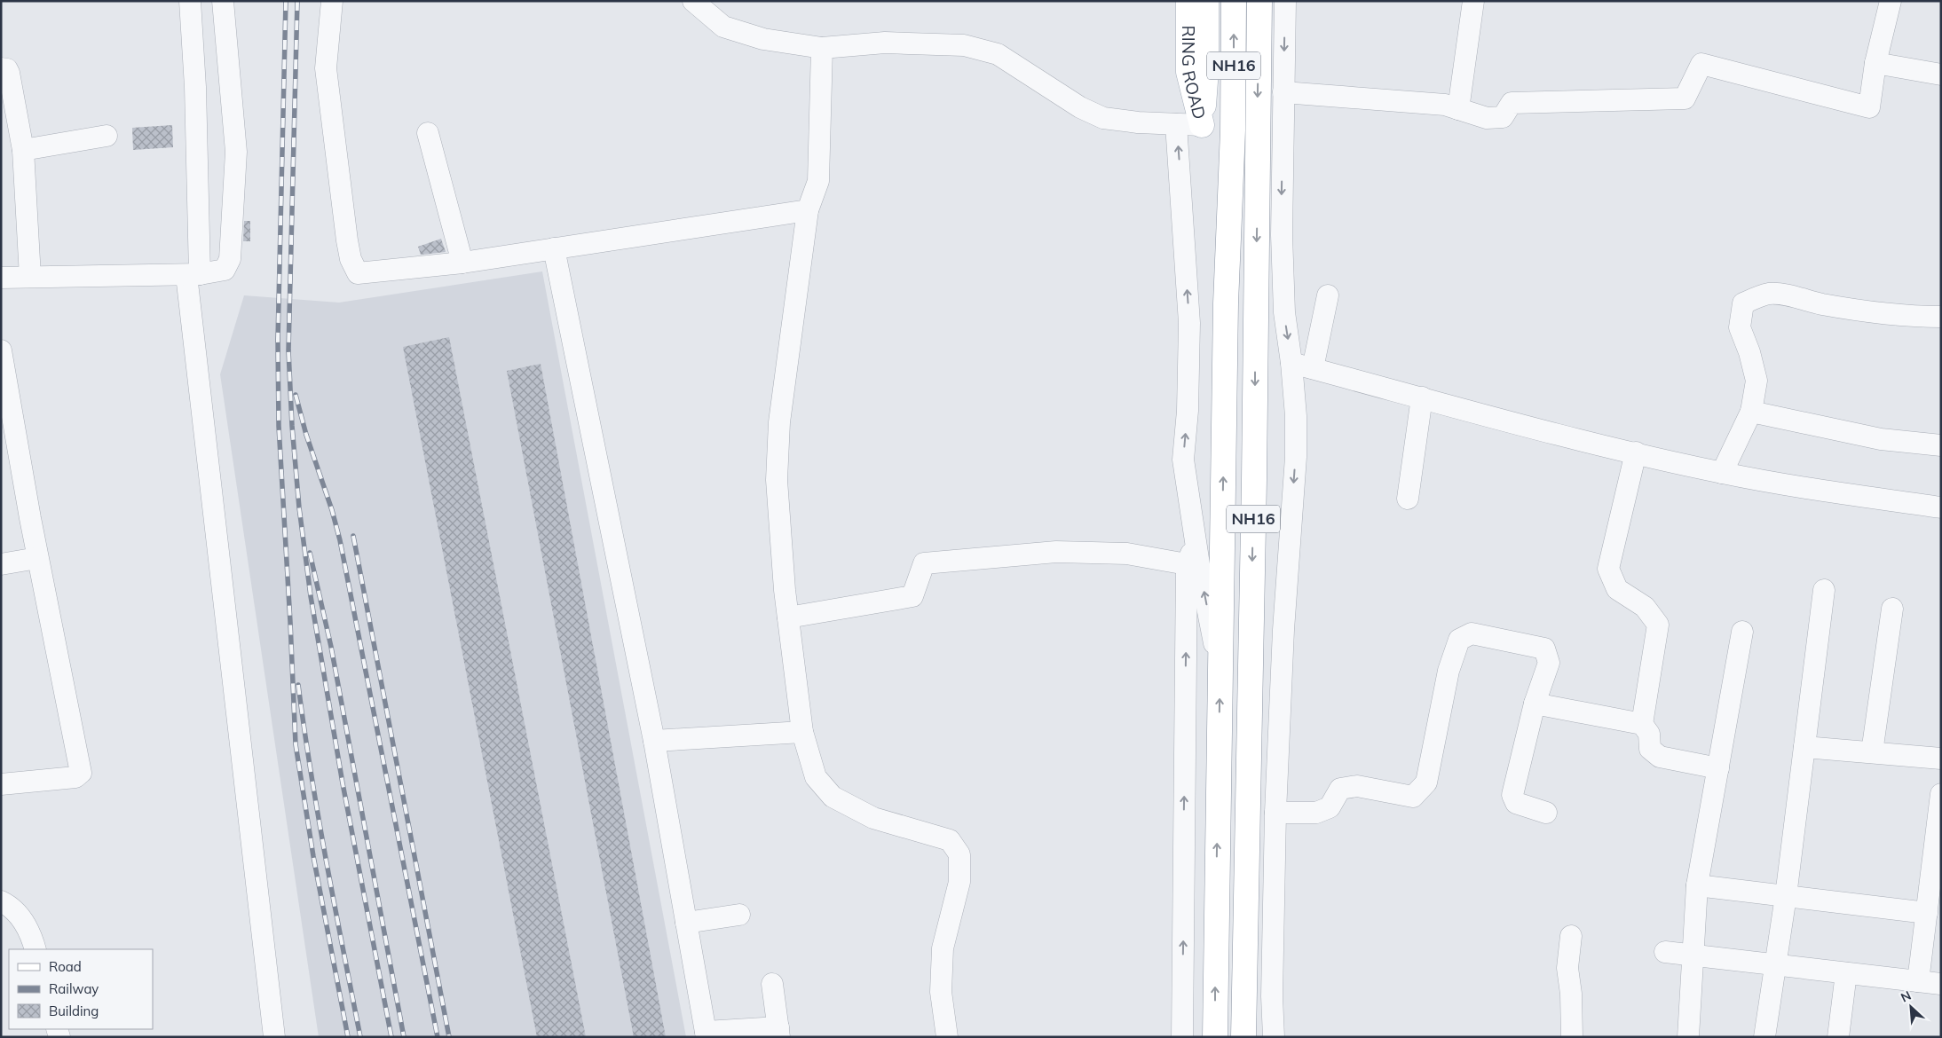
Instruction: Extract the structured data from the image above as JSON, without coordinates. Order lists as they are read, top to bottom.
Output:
{
  "streets": {
    "main road": ["NH16", "RING ROAD"]
  },
  "legend": ["Road", "Railway", "Building"],
  "north": "top left"
}
